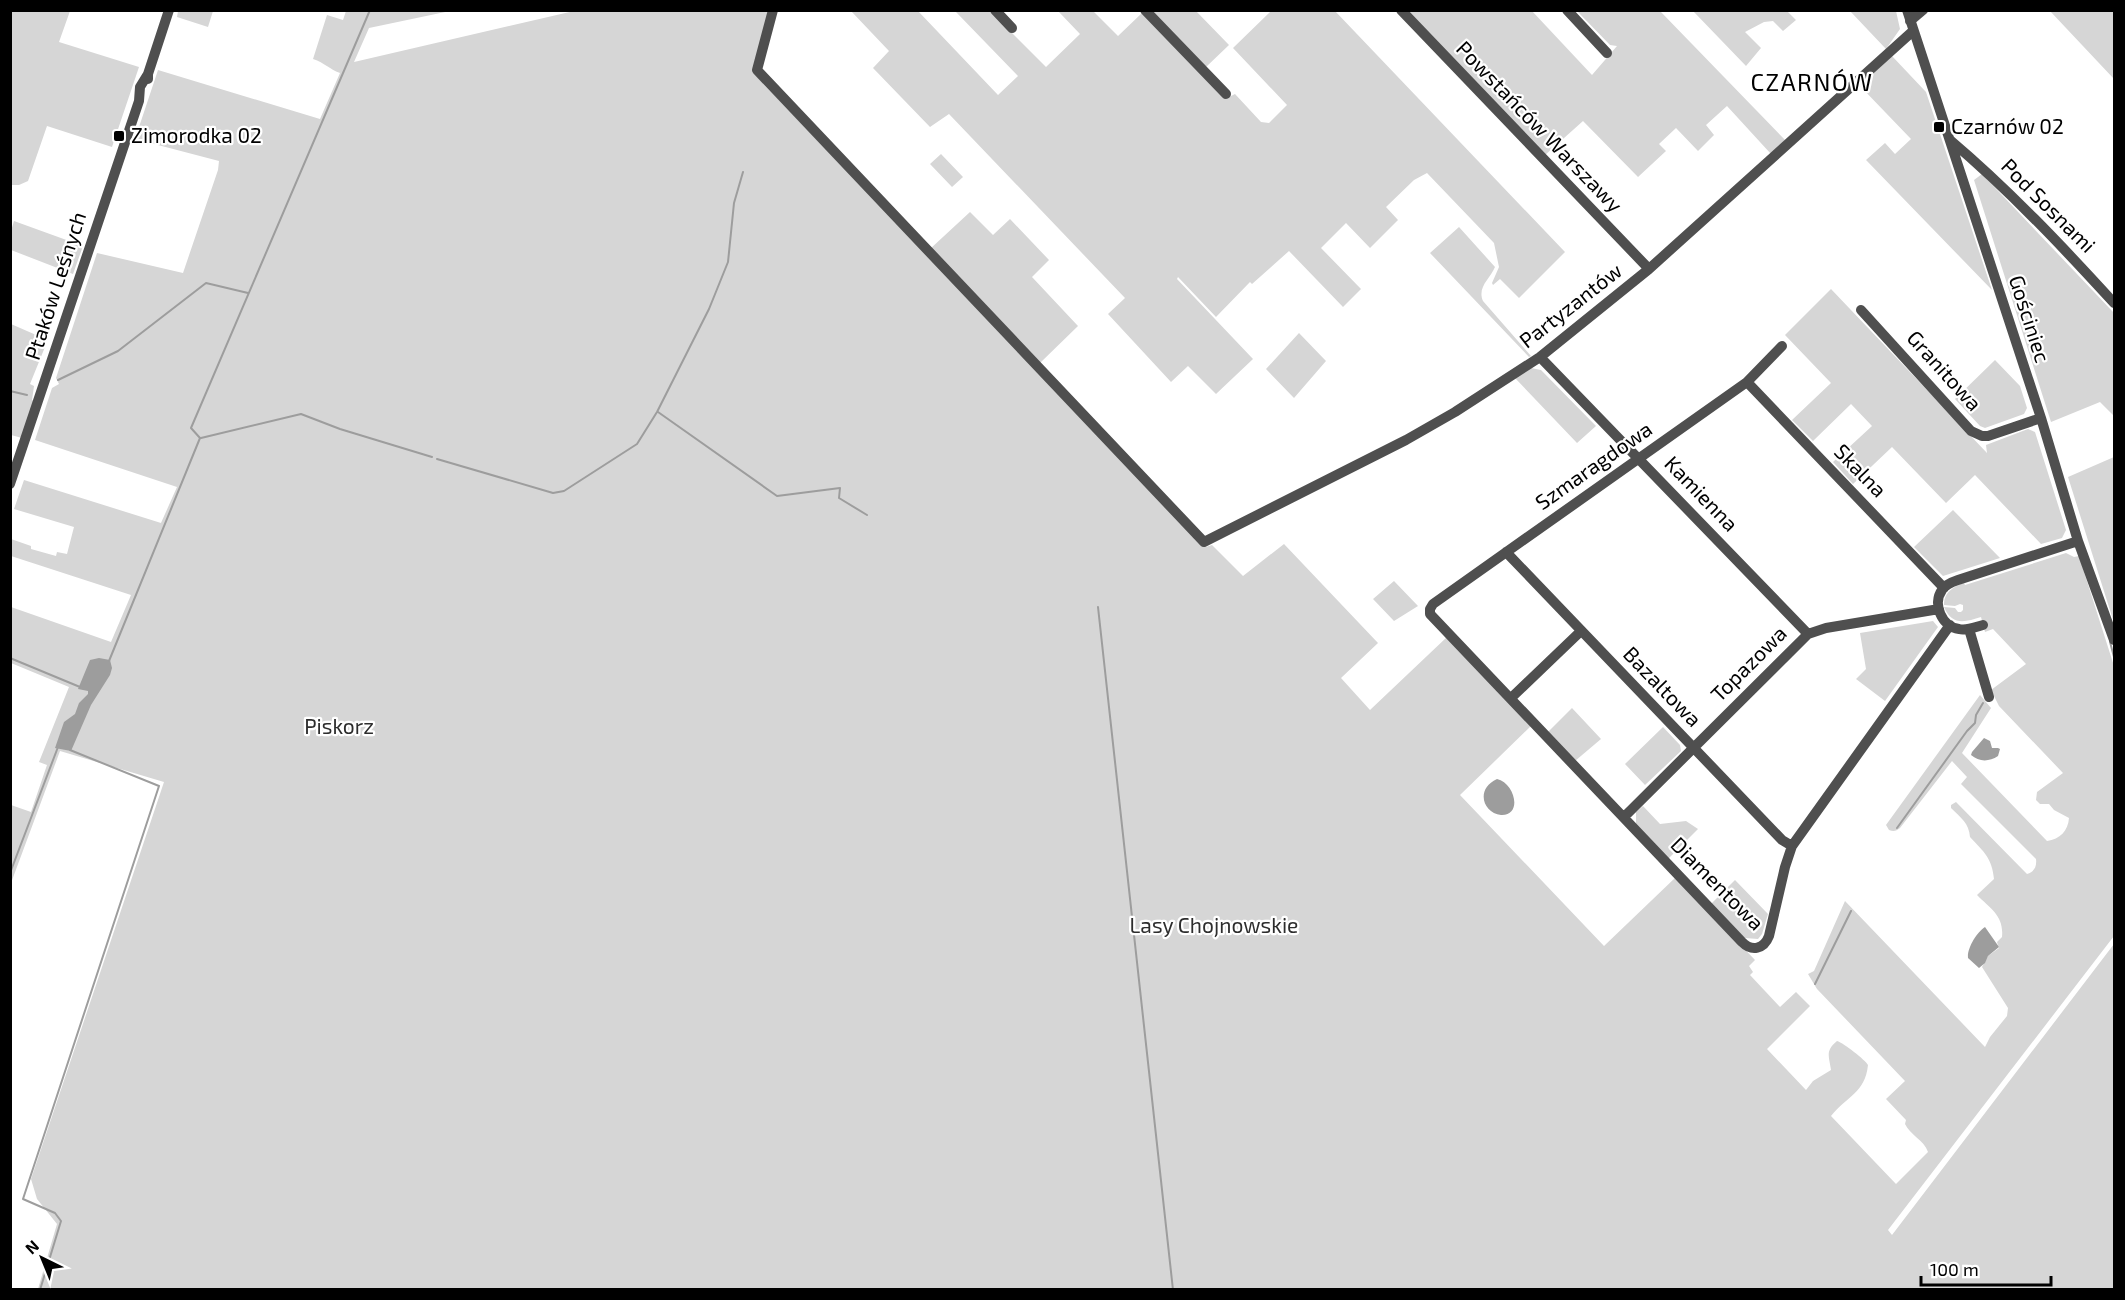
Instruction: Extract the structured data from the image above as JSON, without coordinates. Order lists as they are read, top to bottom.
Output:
{
  "streets": {
    "street": [
      "Powstańców Warszawy",
      "Pod Sosnami",
      "Ptaków Leśnych",
      "Partyzantów",
      "Gościniec",
      "Granitowa",
      "Szmaragdowa",
      "Skalna",
      "Kamienna",
      "Topazowa",
      "Bazaltowa",
      "Diamentowa"
    ]
  },
  "crossings": [
    ["Powstańców Warszawy", "Partyzantów"],
    ["Pod Sosnami", "Gościniec"],
    ["Partyzantów", "Gościniec"],
    ["Partyzantów", "Kamienna"],
    ["Gościniec", "Granitowa"],
    ["Szmaragdowa", "Skalna"],
    ["Szmaragdowa", "Kamienna"],
    ["Szmaragdowa", "Bazaltowa"],
    ["Szmaragdowa", "Diamentowa"],
    ["Kamienna", "Topazowa"],
    ["Topazowa", "Bazaltowa"],
    ["Topazowa", "Diamentowa"],
    ["Bazaltowa", "Diamentowa"]
  ],
  "districts": ["CZARNÓW"],
  "parks": ["Piskorz", "Lasy Chojnowskie"],
  "places": {
    "transit": ["Czarnów 02", "Zimorodka 02"]
  },
  "scale_bar": "100 m",
  "north": "top left"
}
